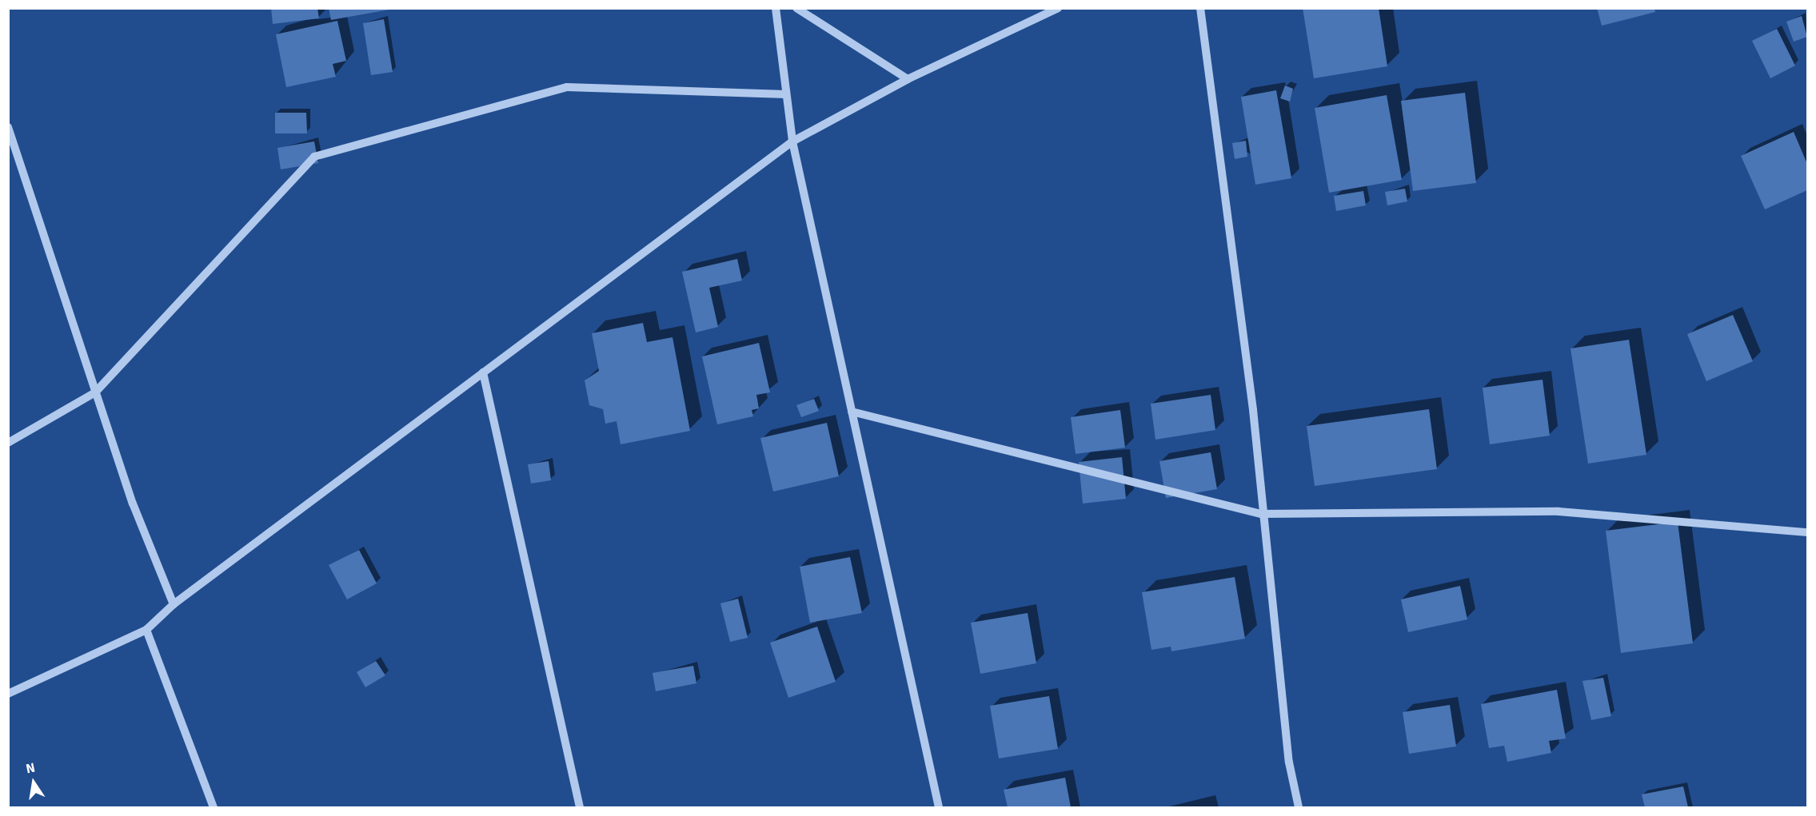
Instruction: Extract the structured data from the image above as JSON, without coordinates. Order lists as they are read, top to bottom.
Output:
{
  "north": "top"
}
